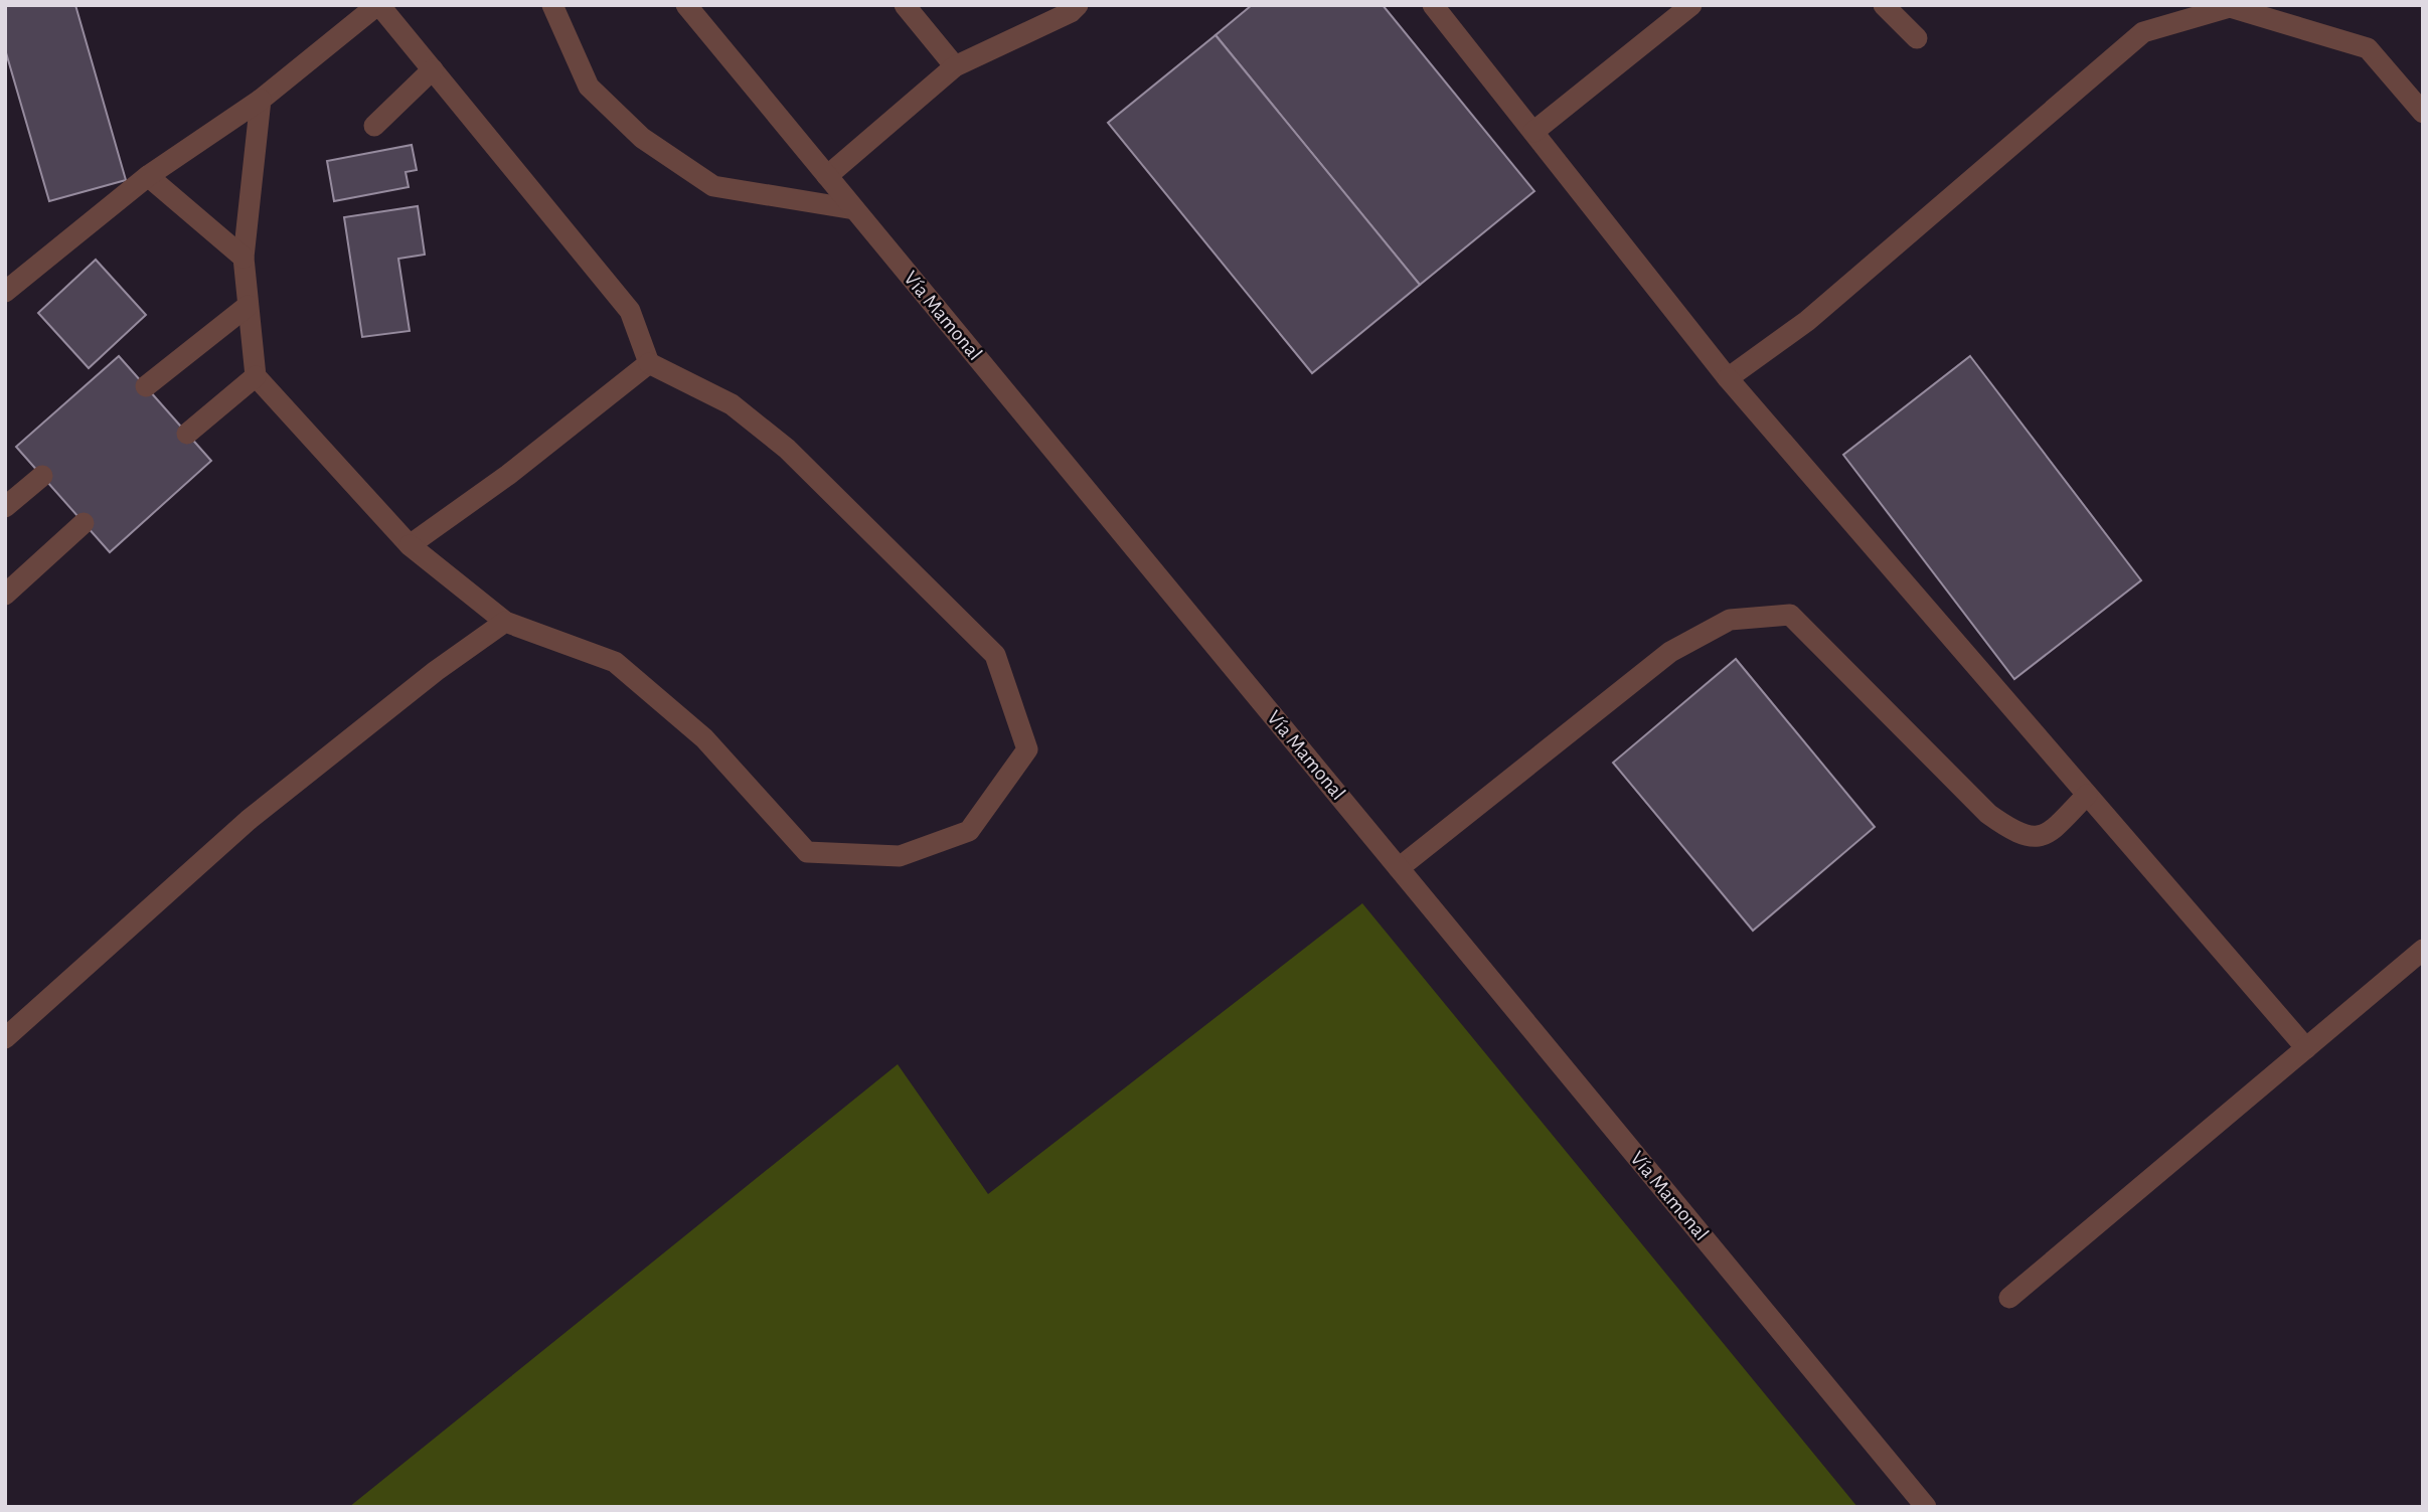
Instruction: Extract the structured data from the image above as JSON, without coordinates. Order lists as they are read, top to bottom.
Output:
{
  "streets": {
    "street": ["Vía Mamonal"]
  }
}
